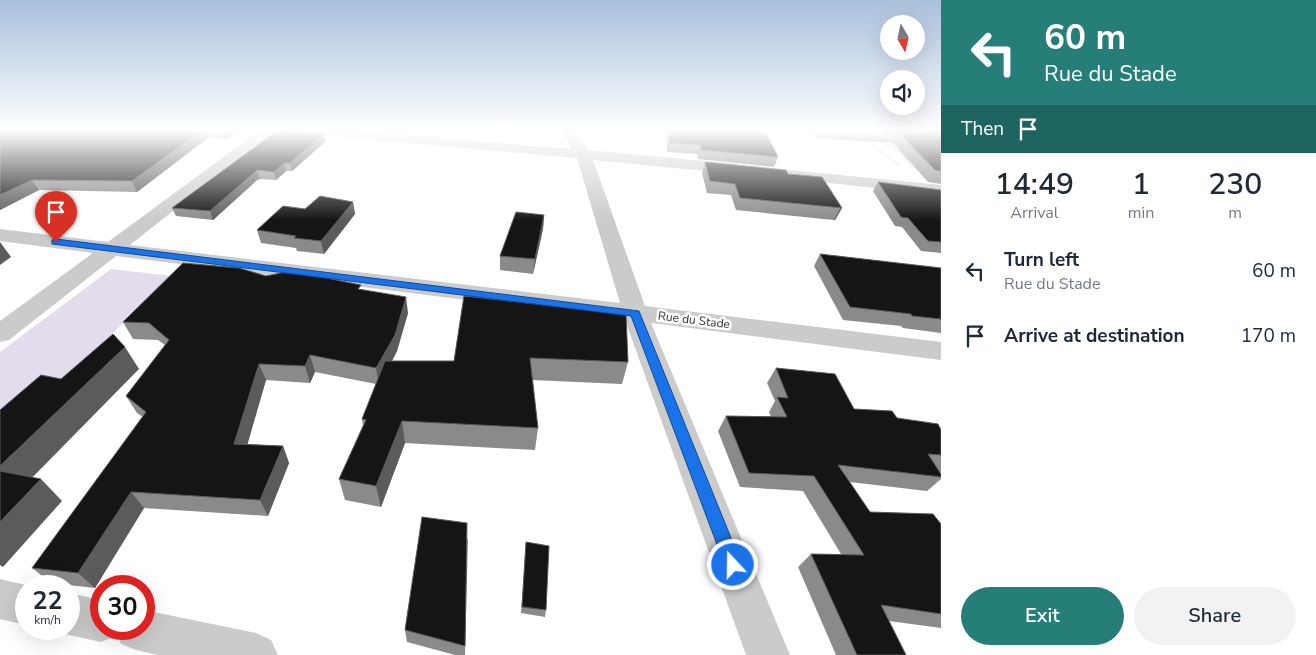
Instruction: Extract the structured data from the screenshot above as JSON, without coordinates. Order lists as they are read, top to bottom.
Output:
{
  "streets": {
    "street": ["Rue du Stade"]
  },
  "north": "bottom",
  "page": {
    "turn": ["60 m", "Rue du Stade"],
    "then": "Then",
    "eta": [
      "14:49",
      "Arrival",
      "1",
      "min",
      "230",
      "m"
    ],
    "list": [
      {
        "name": "Turn left",
        "note": "Rue du Stade",
        "value": "60 m"
      },
      {
        "name": "Arrive at destination",
        "value": "170 m"
      }
    ],
    "speed": "22 km/h",
    "limit": "30",
    "buttons": ["Exit", "Share"]
  }
}
